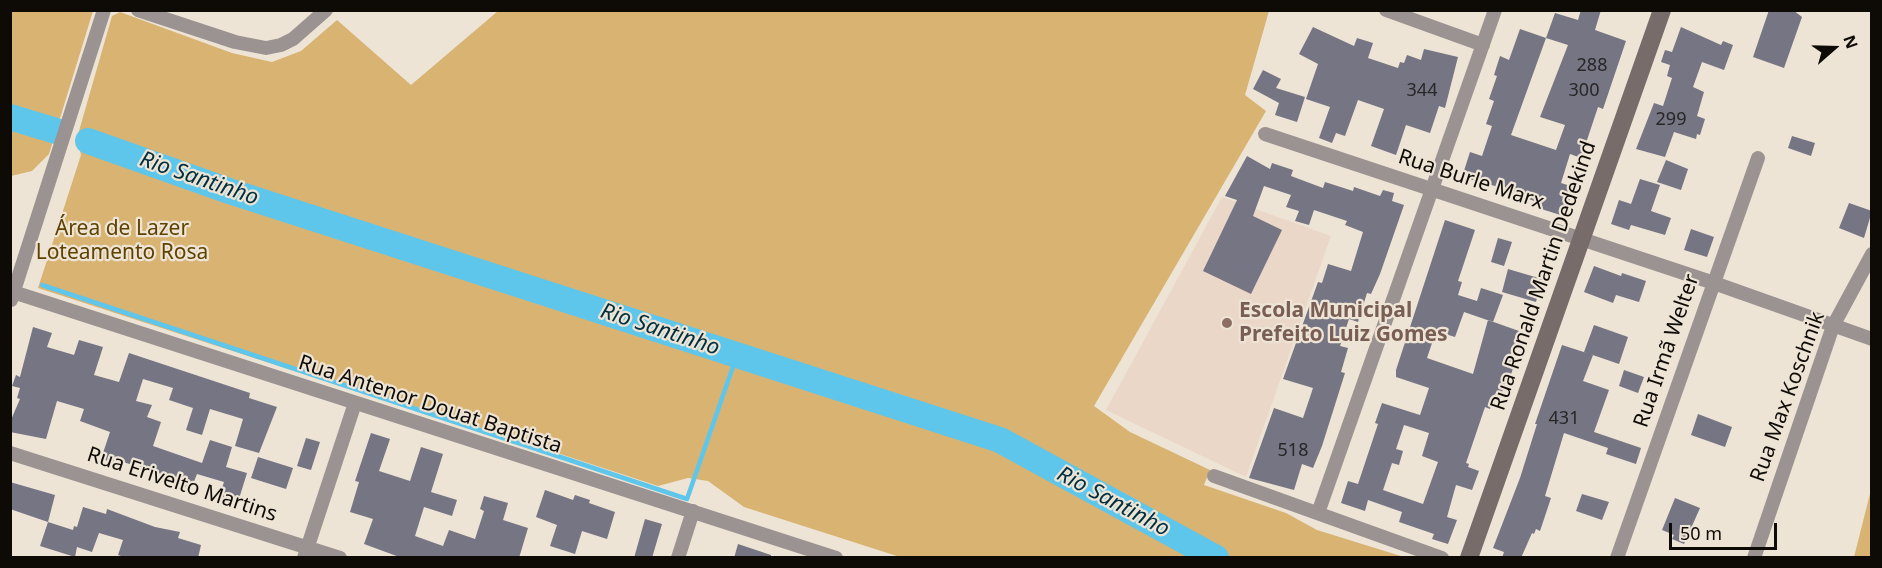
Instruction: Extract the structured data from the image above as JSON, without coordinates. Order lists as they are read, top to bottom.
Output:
{
  "streets": {
    "street": [
      "Rua Burle Marx",
      "Rua Ronald Martin Dedekind",
      "Rua Irmã Welter",
      "Rua Max Koschnik",
      "Rua Antenor Douat Baptista",
      "Rua Erivelto Martins"
    ]
  },
  "crossings": [
    ["Rua Burle Marx", "Rua Ronald Martin Dedekind"],
    ["Rua Burle Marx", "Rua Irmã Welter"],
    ["Rua Burle Marx", "Rua Max Koschnik"]
  ],
  "water": ["Rio Santinho"],
  "parks": ["Área de Lazer Loteamento Rosa"],
  "places": ["Escola Municipal Prefeito Luiz Gomes"],
  "house_numbers": [
    "288",
    "344",
    "300",
    "299",
    "431",
    "518"
  ],
  "scale_bar": "50 m",
  "north": "right"
}
